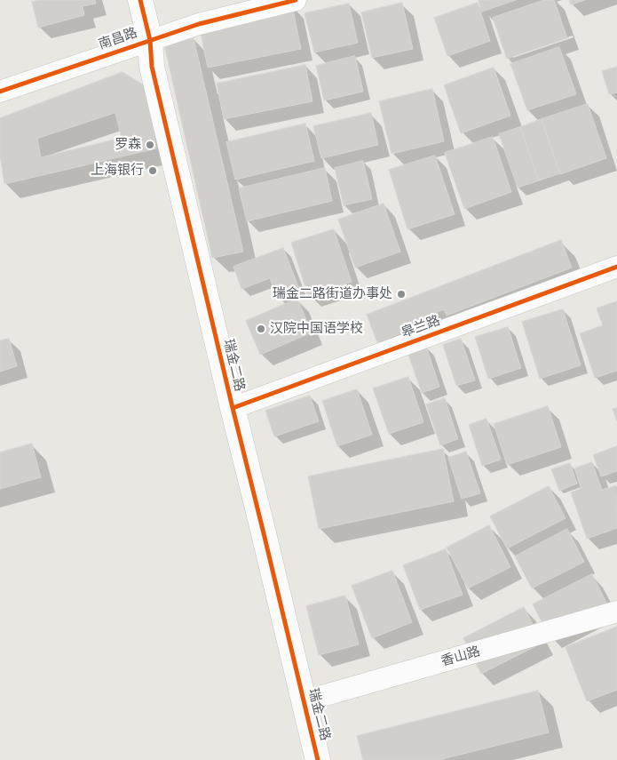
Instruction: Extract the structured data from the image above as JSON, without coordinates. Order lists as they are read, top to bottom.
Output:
{
  "streets": {
    "main road": ["瑞金二路"],
    "street": ["南昌路", "皋兰路", "香山路"]
  },
  "crossings": [
    ["南昌路", "瑞金二路"],
    ["皋兰路", "瑞金二路"],
    ["瑞金二路", "香山路"]
  ],
  "places": [
    "罗森",
    "上海银行",
    "瑞金二路街道办事处",
    "汉院中国语学校"
  ]
}
